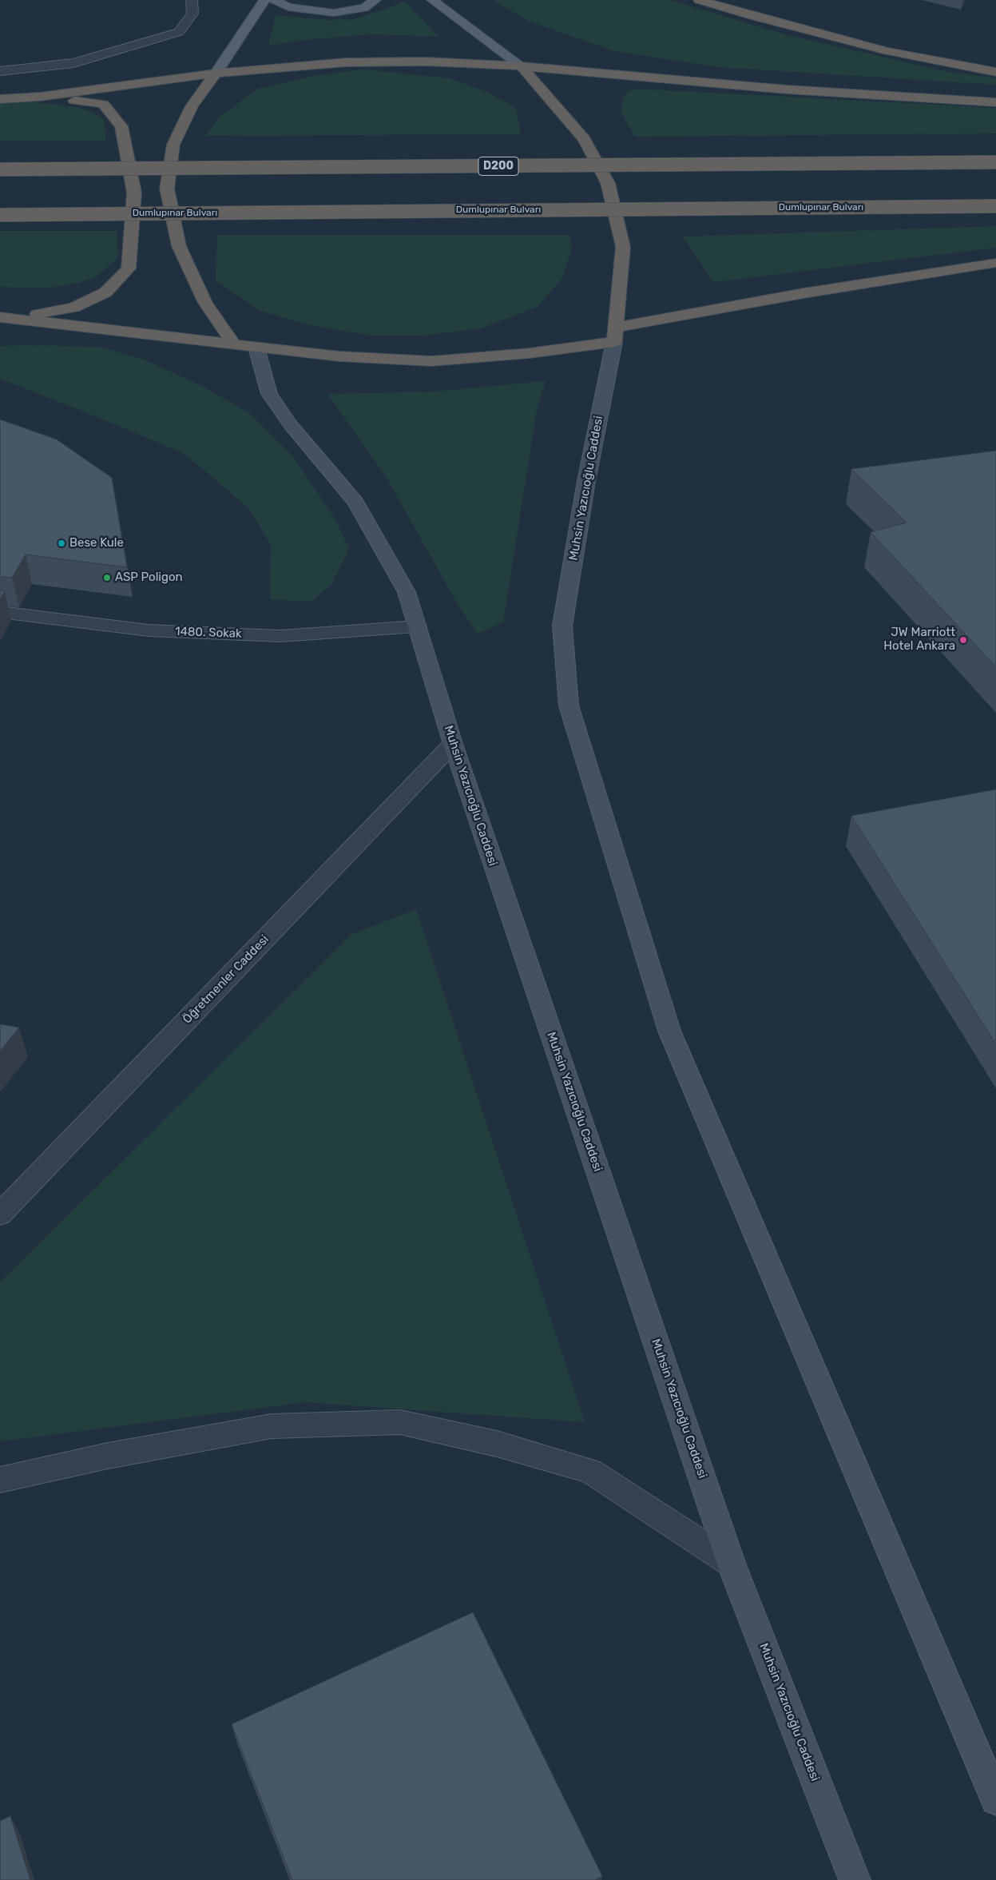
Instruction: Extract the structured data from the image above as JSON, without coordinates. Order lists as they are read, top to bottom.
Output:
{
  "streets": {
    "highway": ["D200", "Dumlupınar Bulvarı"],
    "main road": ["Muhsin Yazıcıoğlu Caddesi"],
    "street": ["1480. Sokak", "Öğretmenler Caddesi"]
  },
  "crossings": [
    ["Muhsin Yazıcıoğlu Caddesi", "1480. Sokak"],
    ["Muhsin Yazıcıoğlu Caddesi", "Öğretmenler Caddesi"]
  ],
  "places": ["Bese Kule", "ASP Poligon", "JW Marriott Hotel Ankara"]
}
